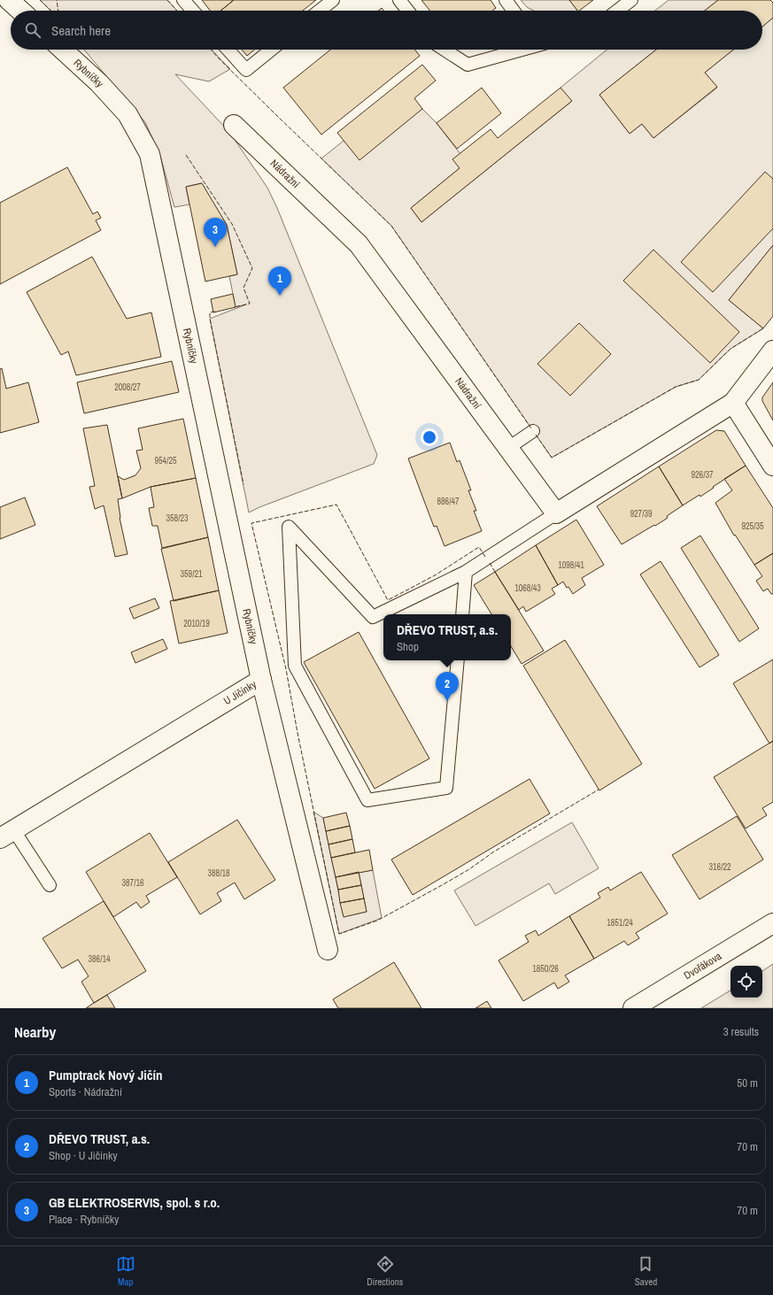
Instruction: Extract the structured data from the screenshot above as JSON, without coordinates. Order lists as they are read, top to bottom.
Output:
{
  "streets": {
    "street": [
      "Rybníčky",
      "Nádražní",
      "U Jičínky",
      "Dvořákova"
    ]
  },
  "crossings": [
    ["Rybníčky", "U Jičínky"]
  ],
  "house_numbers": [
    "2008/27",
    "954/25",
    "926/37",
    "886/47",
    "927/39",
    "358/23",
    "925/35",
    "1098/41",
    "359/21",
    "1068/43",
    "2010/19",
    "316/22",
    "388/18",
    "387/16",
    "1851/24",
    "386/14",
    "1850/26"
  ],
  "page": {
    "search": "Search here",
    "pins": ["3", "1", "2"],
    "popup": ["DŘEVO TRUST, a.s.", "Shop"],
    "heading": ["Nearby", "3 results"],
    "list": [
      {
        "mark": "1",
        "name": "Pumptrack Nový Jičín",
        "note": "Sports · Nádražní",
        "value": "50 m"
      },
      {
        "mark": "2",
        "name": "DŘEVO TRUST, a.s.",
        "note": "Shop · U Jičínky",
        "value": "70 m"
      },
      {
        "mark": "3",
        "name": "GB ELEKTROSERVIS, spol. s r.o.",
        "note": "Place · Rybníčky",
        "value": "70 m"
      }
    ],
    "nav": ["Map", "Directions", "Saved"]
  }
}
